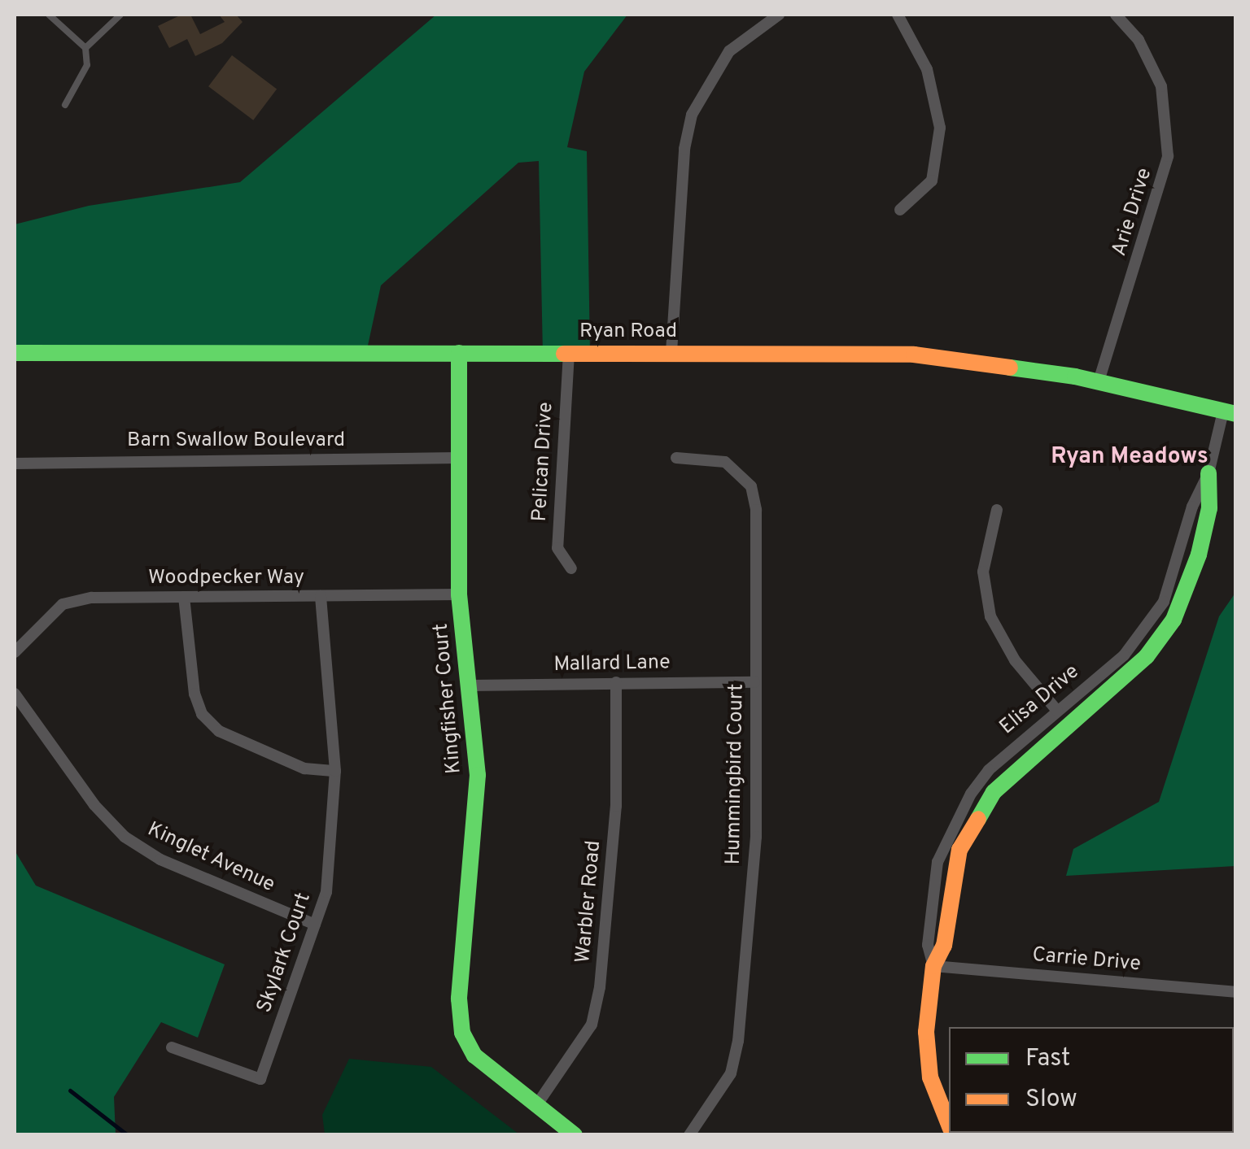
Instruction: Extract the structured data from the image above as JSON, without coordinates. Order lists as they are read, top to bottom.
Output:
{
  "streets": {
    "street": [
      "Arie Drive",
      "Ryan Road",
      "Barn Swallow Boulevard",
      "Pelican Drive",
      "Woodpecker Way",
      "Mallard Lane",
      "Kingfisher Court",
      "Elisa Drive",
      "Hummingbird Court",
      "Kinglet Avenue",
      "Warbler Road",
      "Skylark Court",
      "Carrie Drive"
    ]
  },
  "crossings": [
    ["Arie Drive", "Ryan Road"],
    ["Ryan Road", "Pelican Drive"],
    ["Ryan Road", "Kingfisher Court"],
    ["Ryan Road", "Elisa Drive"],
    ["Barn Swallow Boulevard", "Kingfisher Court"],
    ["Woodpecker Way", "Kingfisher Court"],
    ["Woodpecker Way", "Skylark Court"],
    ["Mallard Lane", "Kingfisher Court"],
    ["Mallard Lane", "Hummingbird Court"],
    ["Mallard Lane", "Warbler Road"],
    ["Kingfisher Court", "Warbler Road"],
    ["Elisa Drive", "Carrie Drive"],
    ["Kinglet Avenue", "Skylark Court"]
  ],
  "districts": ["Ryan Meadows"],
  "legend": ["Fast", "Slow"]
}
